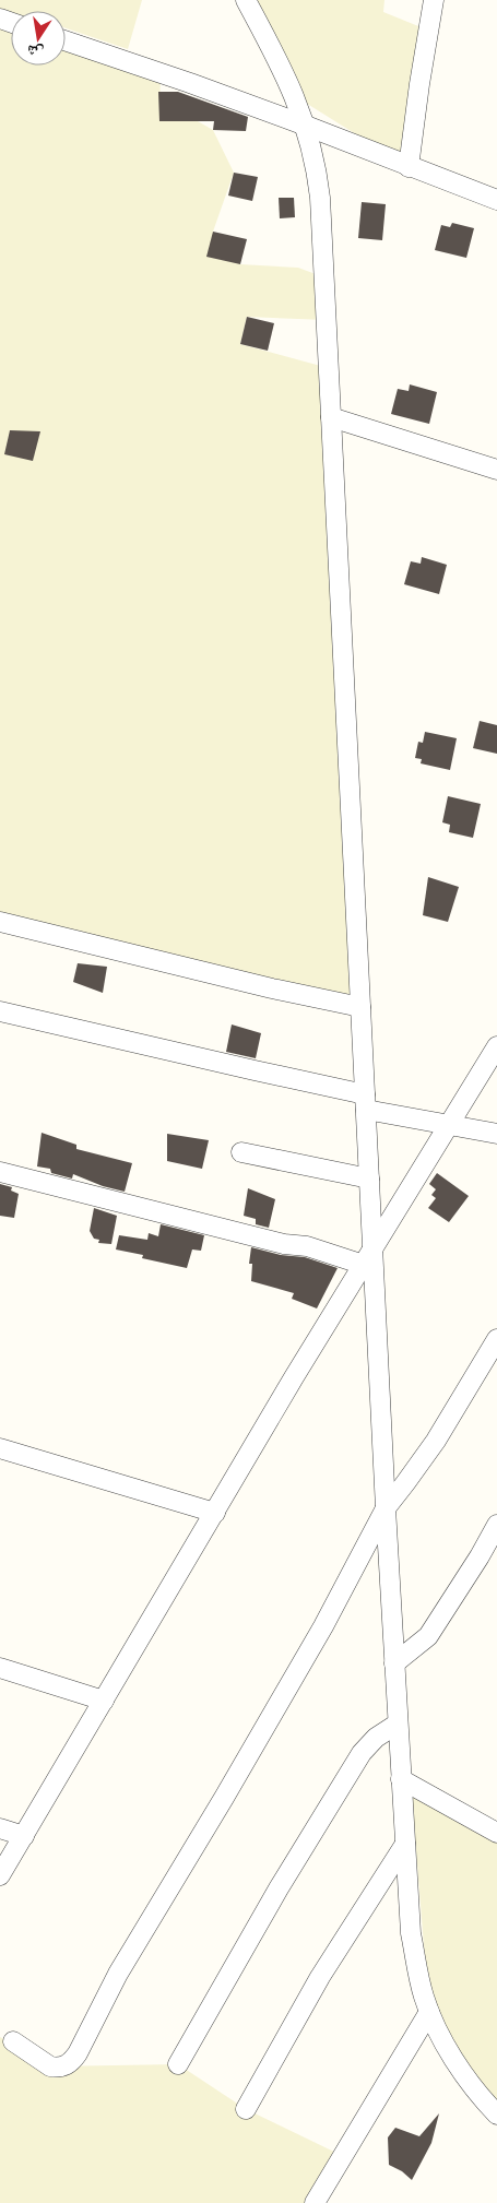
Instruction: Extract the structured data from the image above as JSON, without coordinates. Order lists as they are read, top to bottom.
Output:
{
  "north": "bottom"
}
